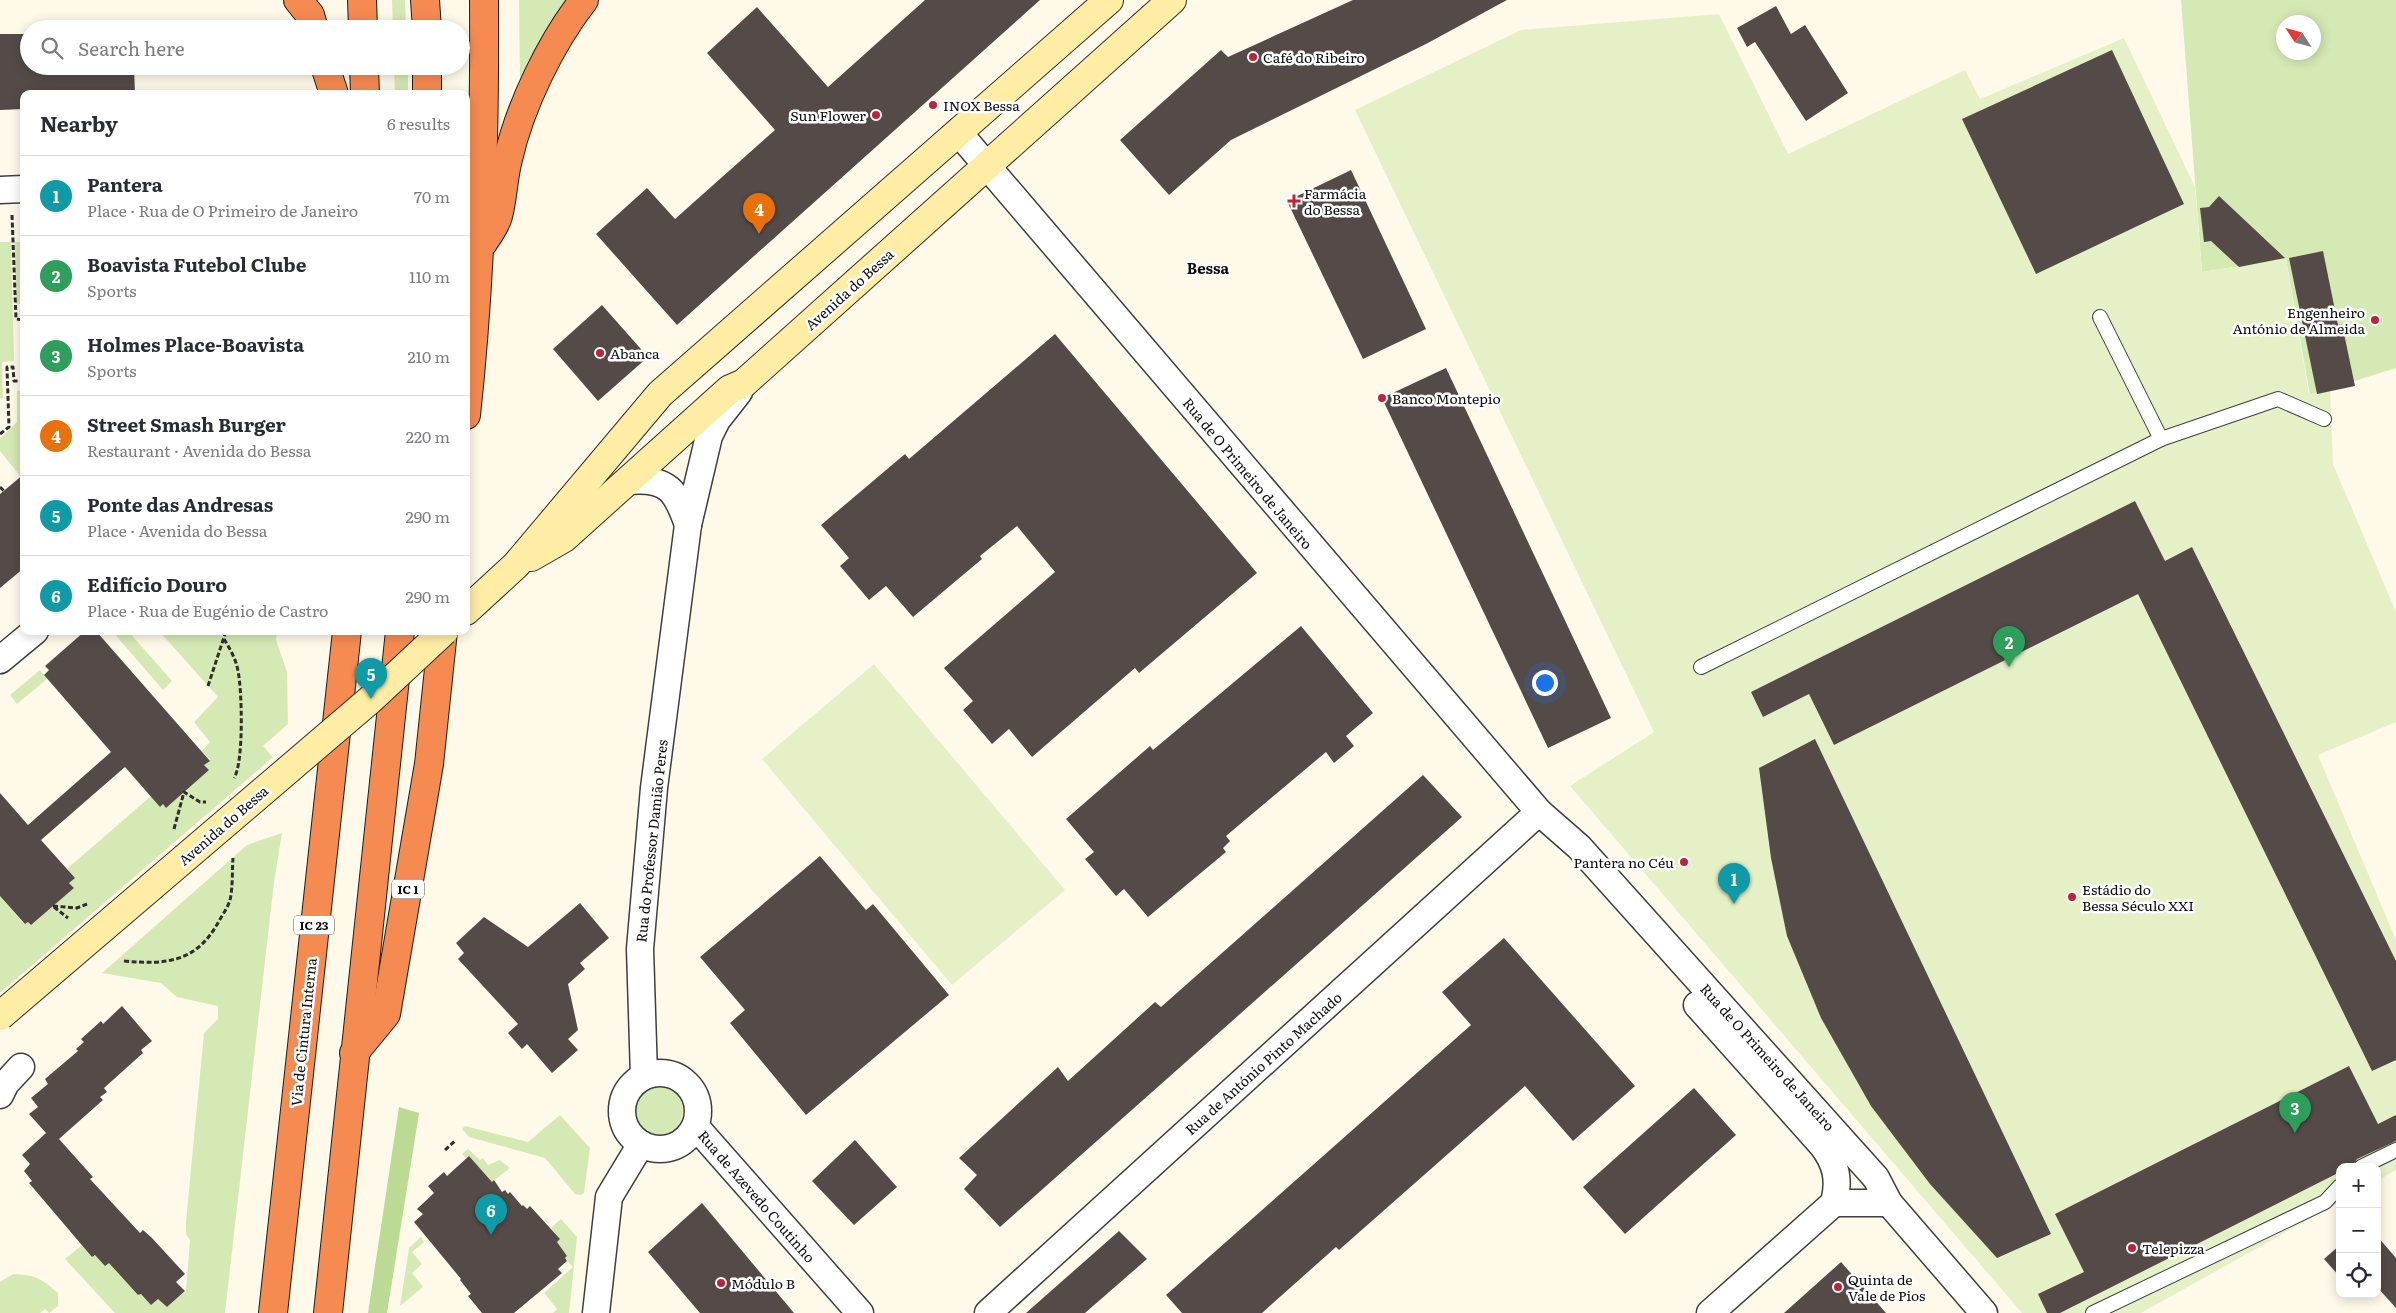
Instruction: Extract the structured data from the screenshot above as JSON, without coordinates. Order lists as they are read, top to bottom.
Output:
{
  "streets": {
    "highway": ["IC 1", "IC 23", "Via de Cintura Interna"],
    "main road": ["Avenida do Bessa"],
    "street": [
      "Rua de O Primeiro de Janeiro",
      "Rua do Professor Damião Peres",
      "Rua de António Pinto Machado",
      "Rua de Azevedo Coutinho"
    ]
  },
  "crossings": [
    ["Avenida do Bessa", "Rua de O Primeiro de Janeiro"],
    ["Avenida do Bessa", "Rua do Professor Damião Peres"],
    ["Rua de O Primeiro de Janeiro", "Rua de António Pinto Machado"],
    ["Rua do Professor Damião Peres", "Rua de Azevedo Coutinho"]
  ],
  "districts": ["Bessa"],
  "places": {
    "other": [
      "Café do Ribeiro",
      "INOX Bessa",
      "Sun Flower",
      "Engenheiro António de Almeida",
      "Abanca",
      "Banco Montepio",
      "Pantera no Céu",
      "Estádio do Bessa Século XXI",
      "Telepizza",
      "Módulo B",
      "Quinta de Vale de Pios"
    ],
    "health": ["Farmácia do Bessa"]
  },
  "north": "top left",
  "page": {
    "search": "Search here",
    "heading": ["Nearby", "6 results"],
    "list": [
      {
        "mark": "1",
        "name": "Pantera",
        "note": "Place · Rua de O Primeiro de Janeiro",
        "value": "70 m"
      },
      {
        "mark": "2",
        "name": "Boavista Futebol Clube",
        "note": "Sports",
        "value": "110 m"
      },
      {
        "mark": "3",
        "name": "Holmes Place-Boavista",
        "note": "Sports",
        "value": "210 m"
      },
      {
        "mark": "4",
        "name": "Street Smash Burger",
        "note": "Restaurant · Avenida do Bessa",
        "value": "220 m"
      },
      {
        "mark": "5",
        "name": "Ponte das Andresas",
        "note": "Place · Avenida do Bessa",
        "value": "290 m"
      },
      {
        "mark": "6",
        "name": "Edifício Douro",
        "note": "Place · Rua de Eugénio de Castro",
        "value": "290 m"
      }
    ],
    "pins": [
      "4",
      "2",
      "5",
      "1",
      "3",
      "6"
    ],
    "map_buttons": ["+", "−"]
  }
}
